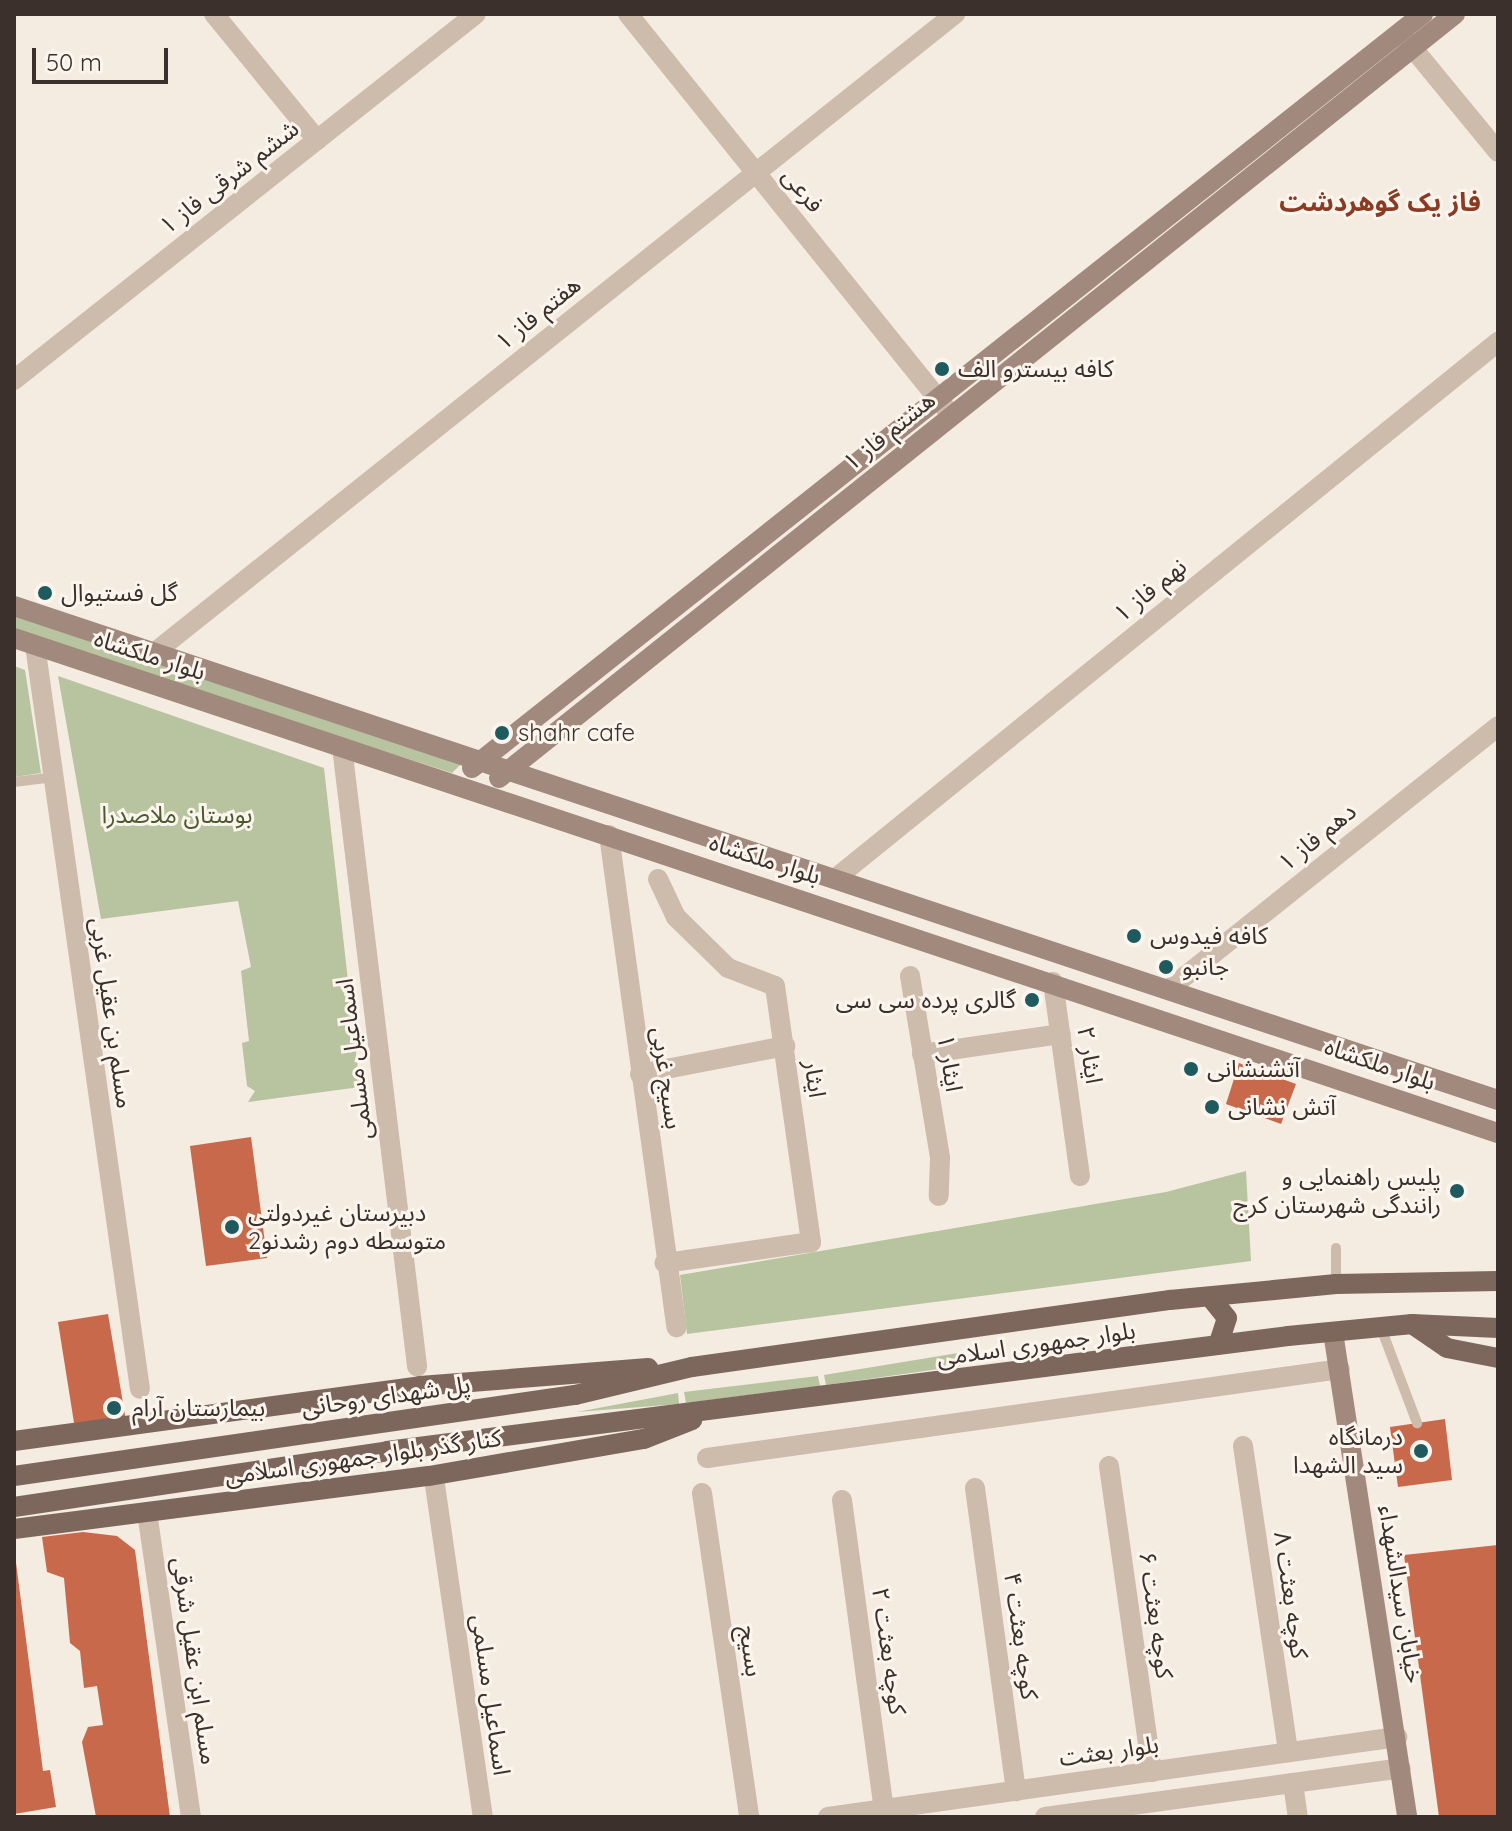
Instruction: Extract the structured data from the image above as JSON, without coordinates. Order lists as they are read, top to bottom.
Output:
{
  "streets": {
    "main road": [
      "هشتم فاز ۱",
      "بلوار ملکشاه",
      "بلوار جمهوری اسلامی",
      "پل شهدای روحانی",
      "کنار گذر بلوار جمهوری اسلامی",
      "خیابان سیدالشهداء"
    ],
    "street": [
      "ششم شرقی فاز ۱",
      "فرعی",
      "هفتم فاز ۱",
      "نهم فاز ۱",
      "دهم فاز ۱",
      "مسلم بن عقیل غربی",
      "ایثار ۲",
      "اسماعیل مسلمی",
      "ایثار ۱",
      "بسیج غربی",
      "ایثار",
      "کوچه بعثت ۸",
      "کوچه بعثت ۶",
      "کوچه بعثت ۴",
      "بسیج",
      "کوچه بعثت ۲",
      "مسلم ابن عقیل شرقی",
      "بلوار بعثت"
    ]
  },
  "crossings": [
    ["فرعی", "هفتم فاز ۱"],
    ["فرعی", "هشتم فاز ۱"],
    ["هفتم فاز ۱", "بلوار ملکشاه"],
    ["هشتم فاز ۱", "بلوار ملکشاه"],
    ["نهم فاز ۱", "بلوار ملکشاه"],
    ["بلوار ملکشاه", "دهم فاز ۱"],
    ["بلوار ملکشاه", "مسلم بن عقیل غربی"],
    ["بلوار ملکشاه", "ایثار ۲"],
    ["بلوار ملکشاه", "اسماعیل مسلمی"],
    ["بلوار ملکشاه", "بسیج غربی"],
    ["بسیج غربی", "ایثار"],
    ["بلوار جمهوری اسلامی", "پل شهدای روحانی"],
    ["بلوار جمهوری اسلامی", "کنار گذر بلوار جمهوری اسلامی"],
    ["بلوار جمهوری اسلامی", "خیابان سیدالشهداء"],
    ["کنار گذر بلوار جمهوری اسلامی", "مسلم ابن عقیل شرقی"],
    ["خیابان سیدالشهداء", "بلوار بعثت"],
    ["کوچه بعثت ۸", "بلوار بعثت"],
    ["کوچه بعثت ۶", "بلوار بعثت"],
    ["کوچه بعثت ۴", "بلوار بعثت"],
    ["کوچه بعثت ۲", "بلوار بعثت"]
  ],
  "districts": ["فاز یک گوهردشت"],
  "parks": ["بوستان ملاصدرا"],
  "places": [
    "کافه بیسترو الف",
    "گل فستیوال",
    "shahr cafe",
    "كافه فيدوس",
    "جانبو",
    "گالری پرده سی سی",
    "آتشنشانی",
    "آتش نشانی",
    "پلیس راهنمایی و رانندگی شهرستان کرج",
    "دبیرستان غیردولتی متوسطه دوم رشدنو2",
    "بیمارستان آرام",
    "درمانگاه سید الشهدا"
  ],
  "scale_bar": "50 m"
}
